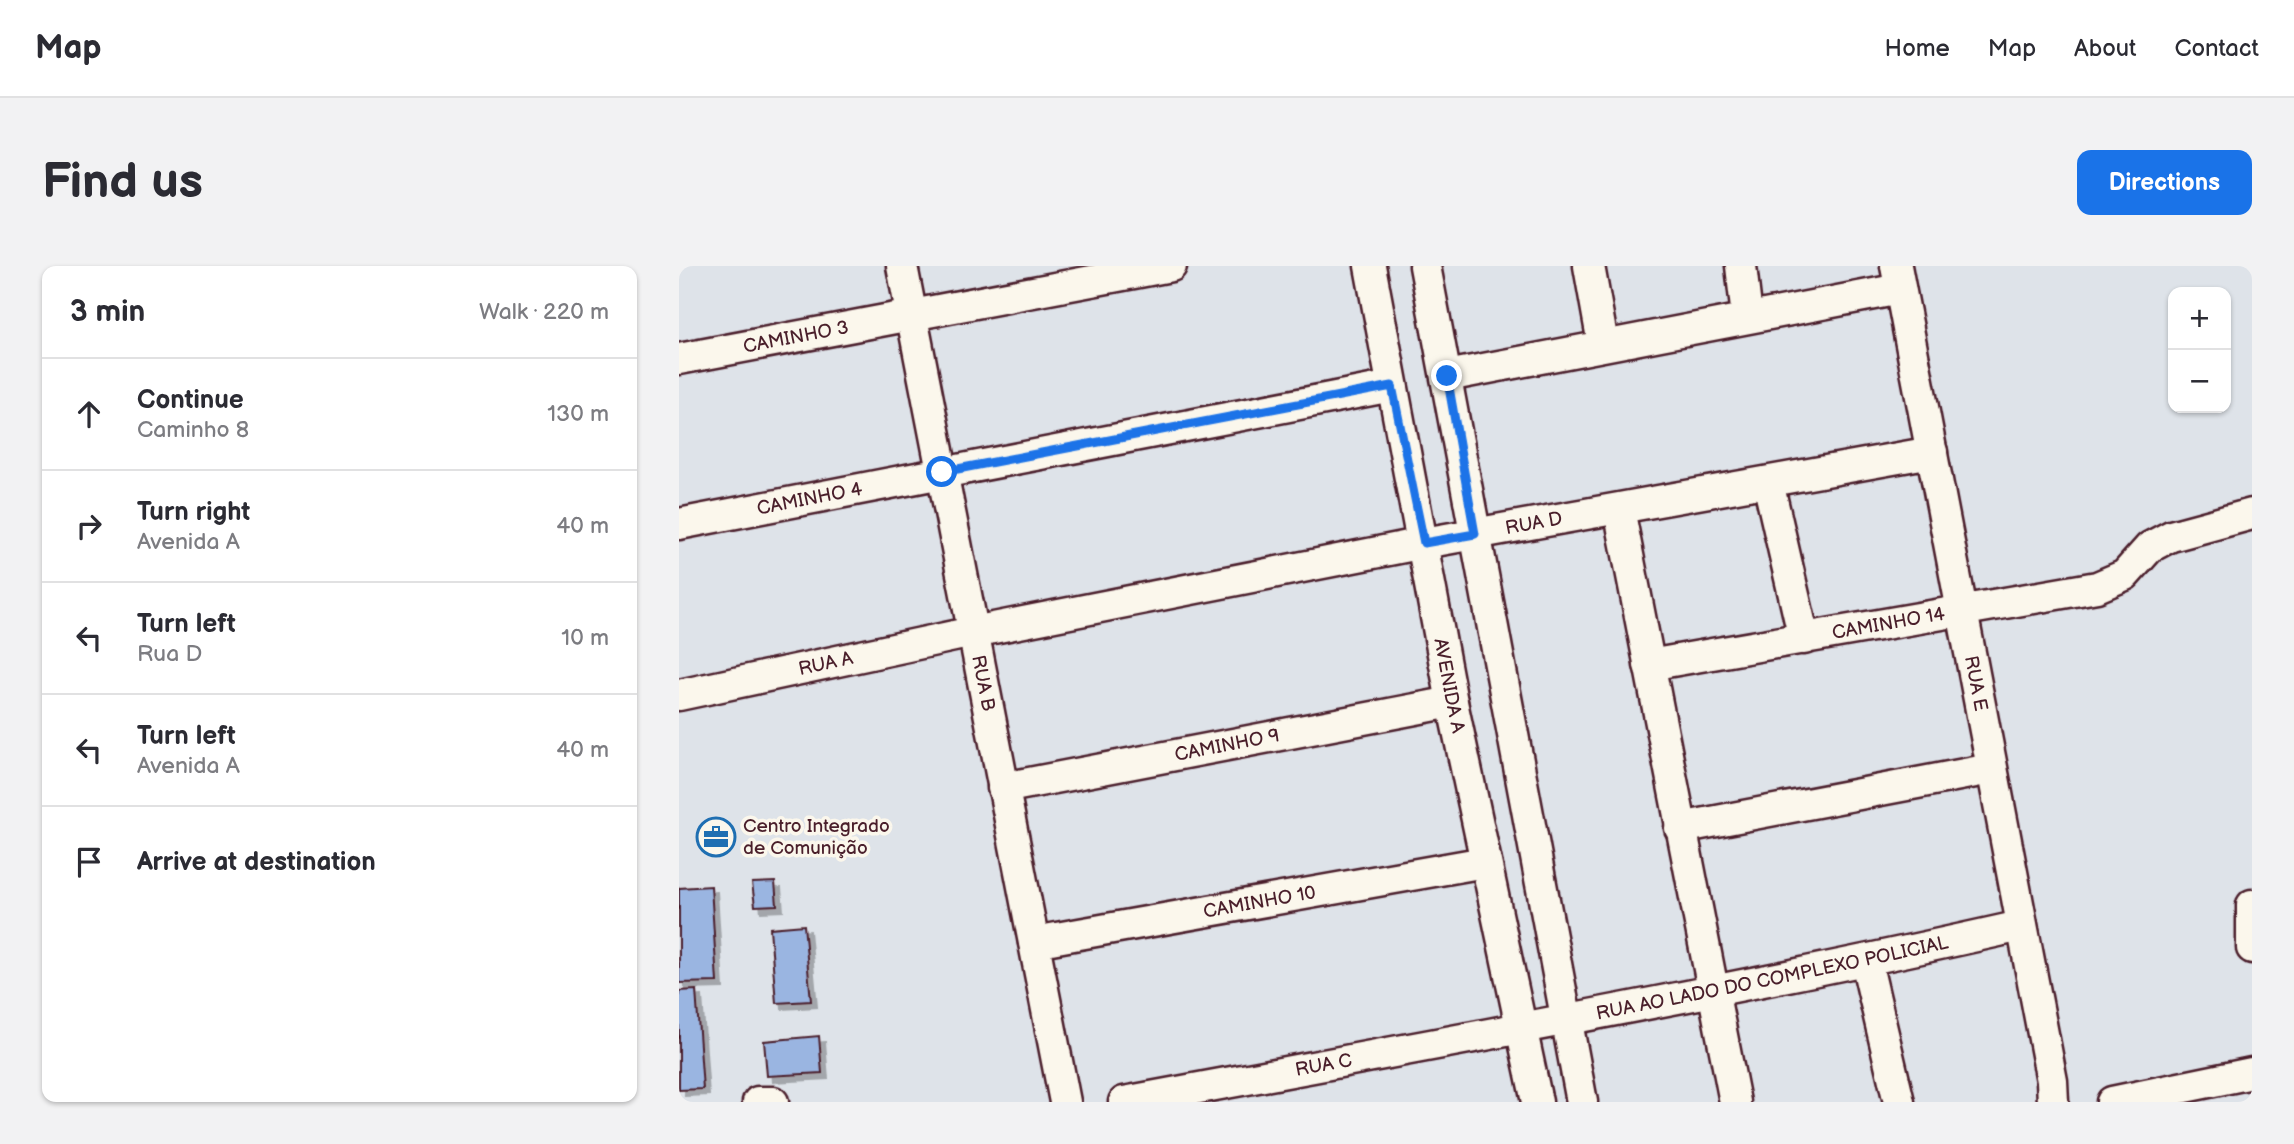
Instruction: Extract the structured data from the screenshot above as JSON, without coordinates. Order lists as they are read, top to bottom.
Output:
{
  "streets": {
    "street": [
      "CAMINHO 3",
      "CAMINHO 4",
      "RUA D",
      "CAMINHO 14",
      "RUA A",
      "RUA B",
      "RUA E",
      "AVENIDA A",
      "CAMINHO 9",
      "CAMINHO 10",
      "RUA AO LADO DO COMPLEXO POLICIAL",
      "RUA C"
    ]
  },
  "crossings": [
    ["CAMINHO 3", "RUA B"],
    ["CAMINHO 4", "RUA B"],
    ["CAMINHO 4", "AVENIDA A"],
    ["RUA D", "RUA A"],
    ["RUA D", "RUA B"],
    ["RUA D", "RUA E"],
    ["RUA D", "AVENIDA A"],
    ["CAMINHO 14", "RUA E"],
    ["RUA A", "RUA B"],
    ["RUA B", "CAMINHO 9"],
    ["RUA B", "CAMINHO 10"],
    ["RUA E", "RUA AO LADO DO COMPLEXO POLICIAL"],
    ["AVENIDA A", "CAMINHO 9"],
    ["AVENIDA A", "CAMINHO 10"],
    ["AVENIDA A", "RUA AO LADO DO COMPLEXO POLICIAL"],
    ["AVENIDA A", "RUA C"],
    ["RUA AO LADO DO COMPLEXO POLICIAL", "RUA C"]
  ],
  "places": {
    "office": ["Centro Integrado de Comunição"]
  },
  "page": {
    "header": "Map",
    "nav": [
      "Home",
      "Map",
      "About",
      "Contact"
    ],
    "buttons": "Directions",
    "title": "Find us",
    "heading": ["3 min", "Walk · 220 m"],
    "map_buttons": ["+", "−"],
    "list": [
      ["Continue", "Caminho 8", "130 m"],
      ["Turn right", "Avenida A", "40 m"],
      ["Turn left", "Rua D", "10 m"],
      ["Turn left", "Avenida A", "40 m"],
      "Arrive at destination"
    ]
  }
}
